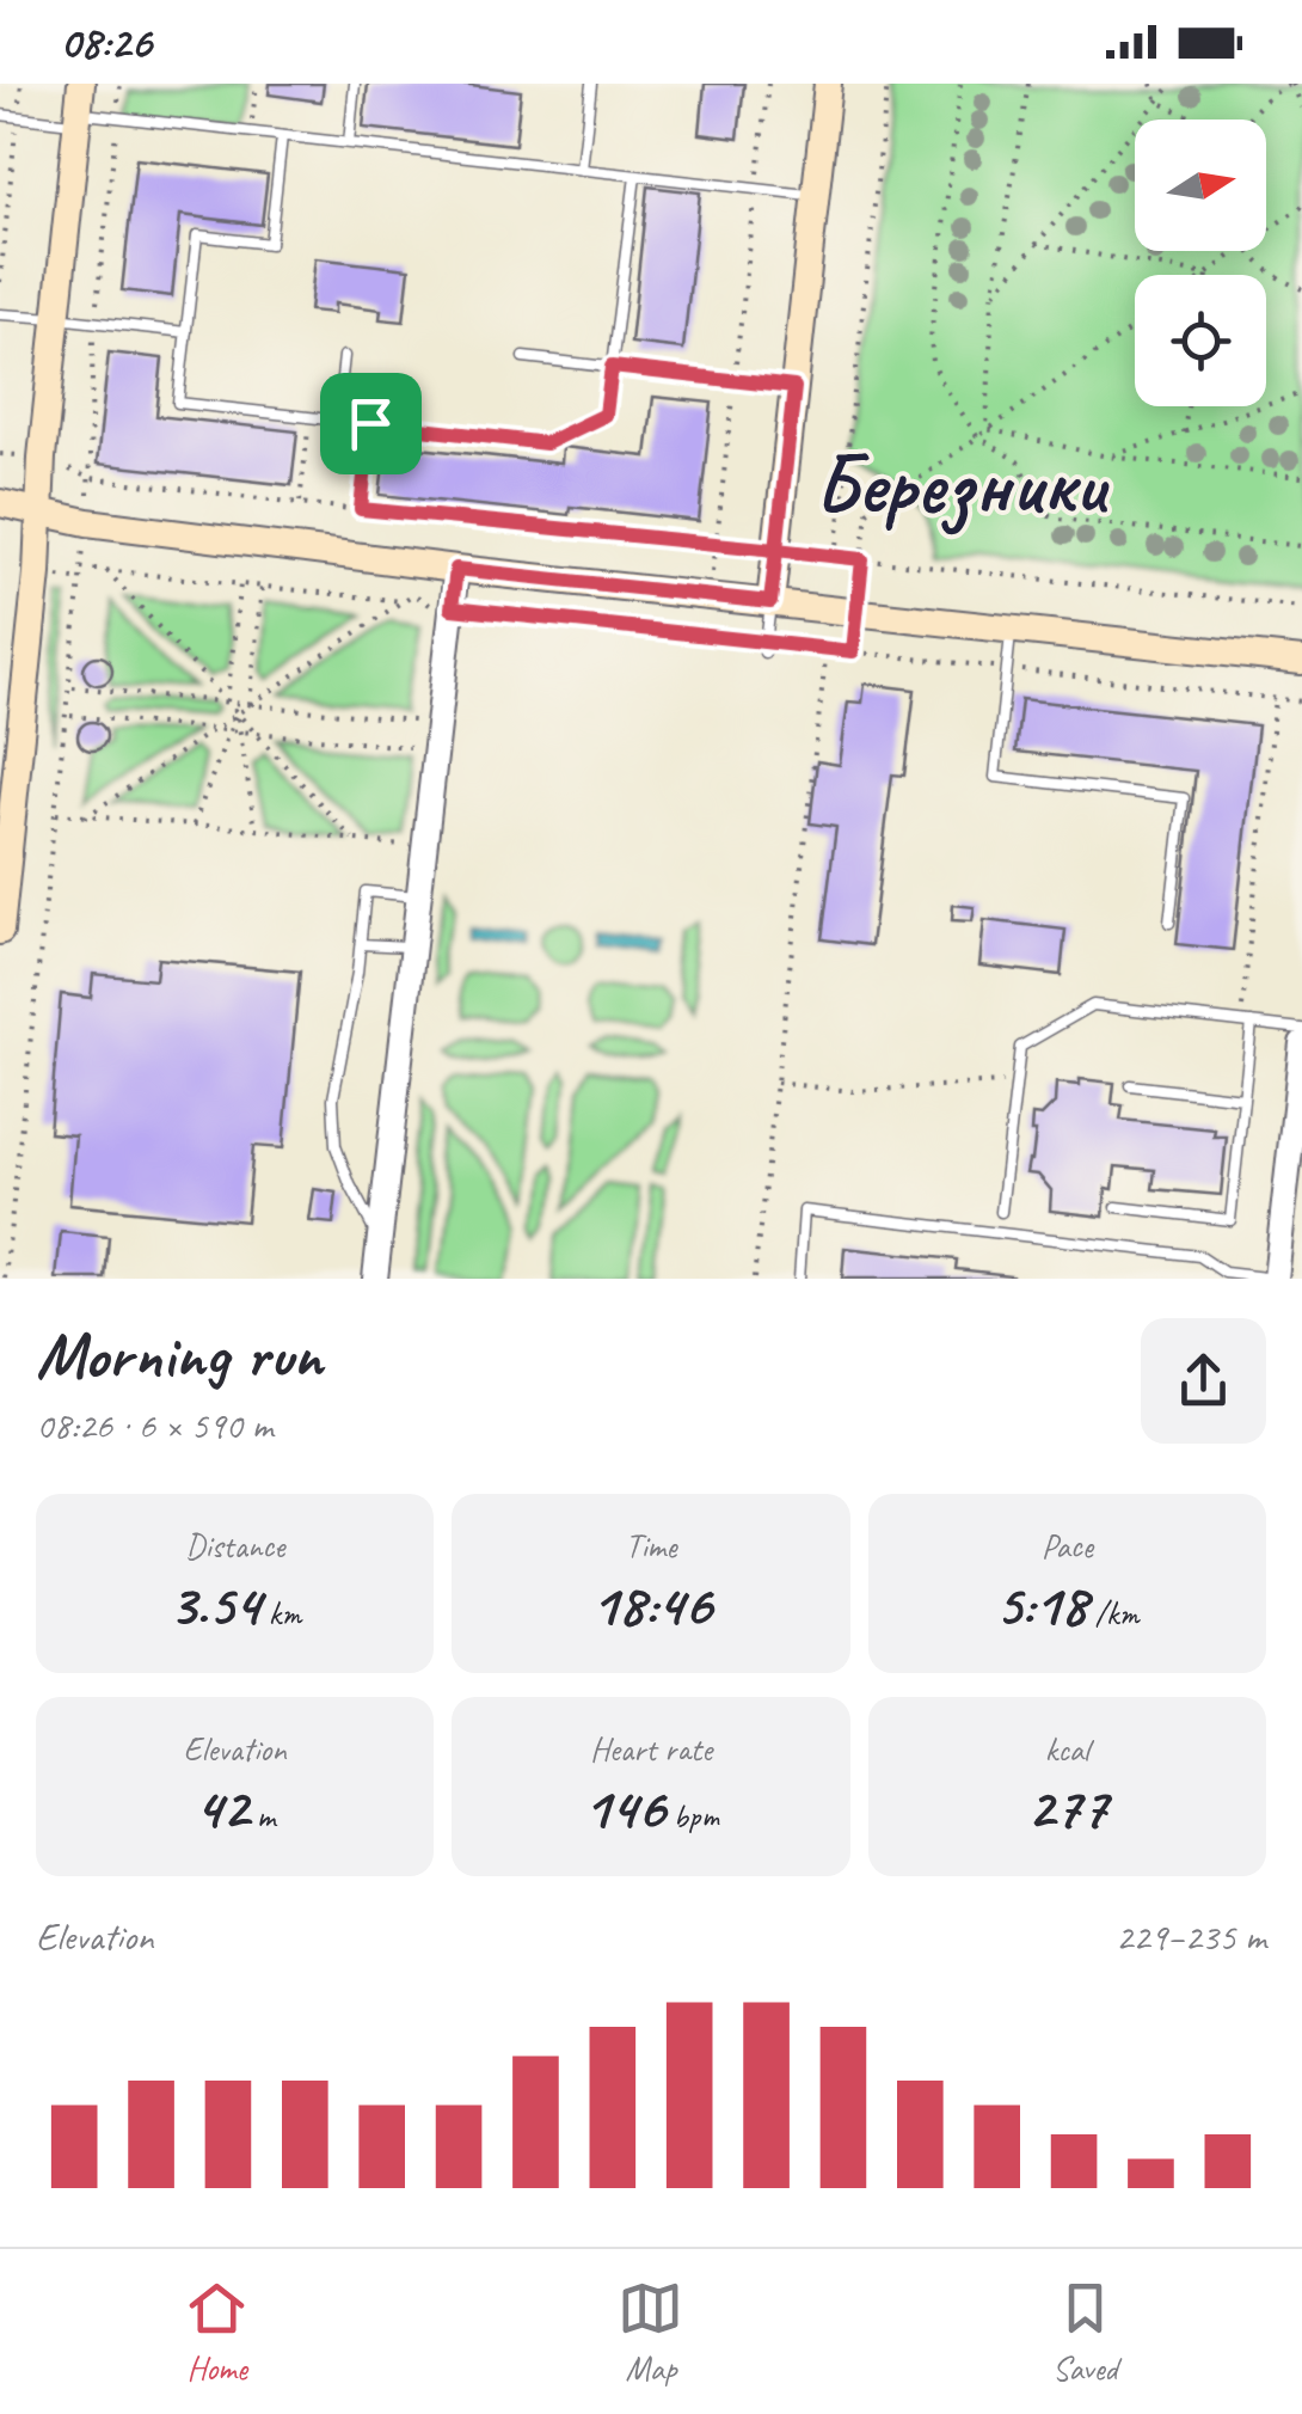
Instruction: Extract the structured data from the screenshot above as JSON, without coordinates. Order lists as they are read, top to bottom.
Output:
{
  "districts": ["Березники"],
  "north": "right",
  "page": {
    "status": "08:26",
    "heading": ["Morning run", "08:26 · 6 × 590 m"],
    "stats": [
      ["Distance", "3.54 km"],
      ["Time", "18:46"],
      ["Pace", "5:18 /km"],
      ["Elevation", "42 m"],
      ["Heart rate", "146 bpm"],
      ["kcal", "277"]
    ],
    "chart": ["Elevation", "229–235 m"],
    "tabs": ["Home", "Map", "Saved"]
  }
}
